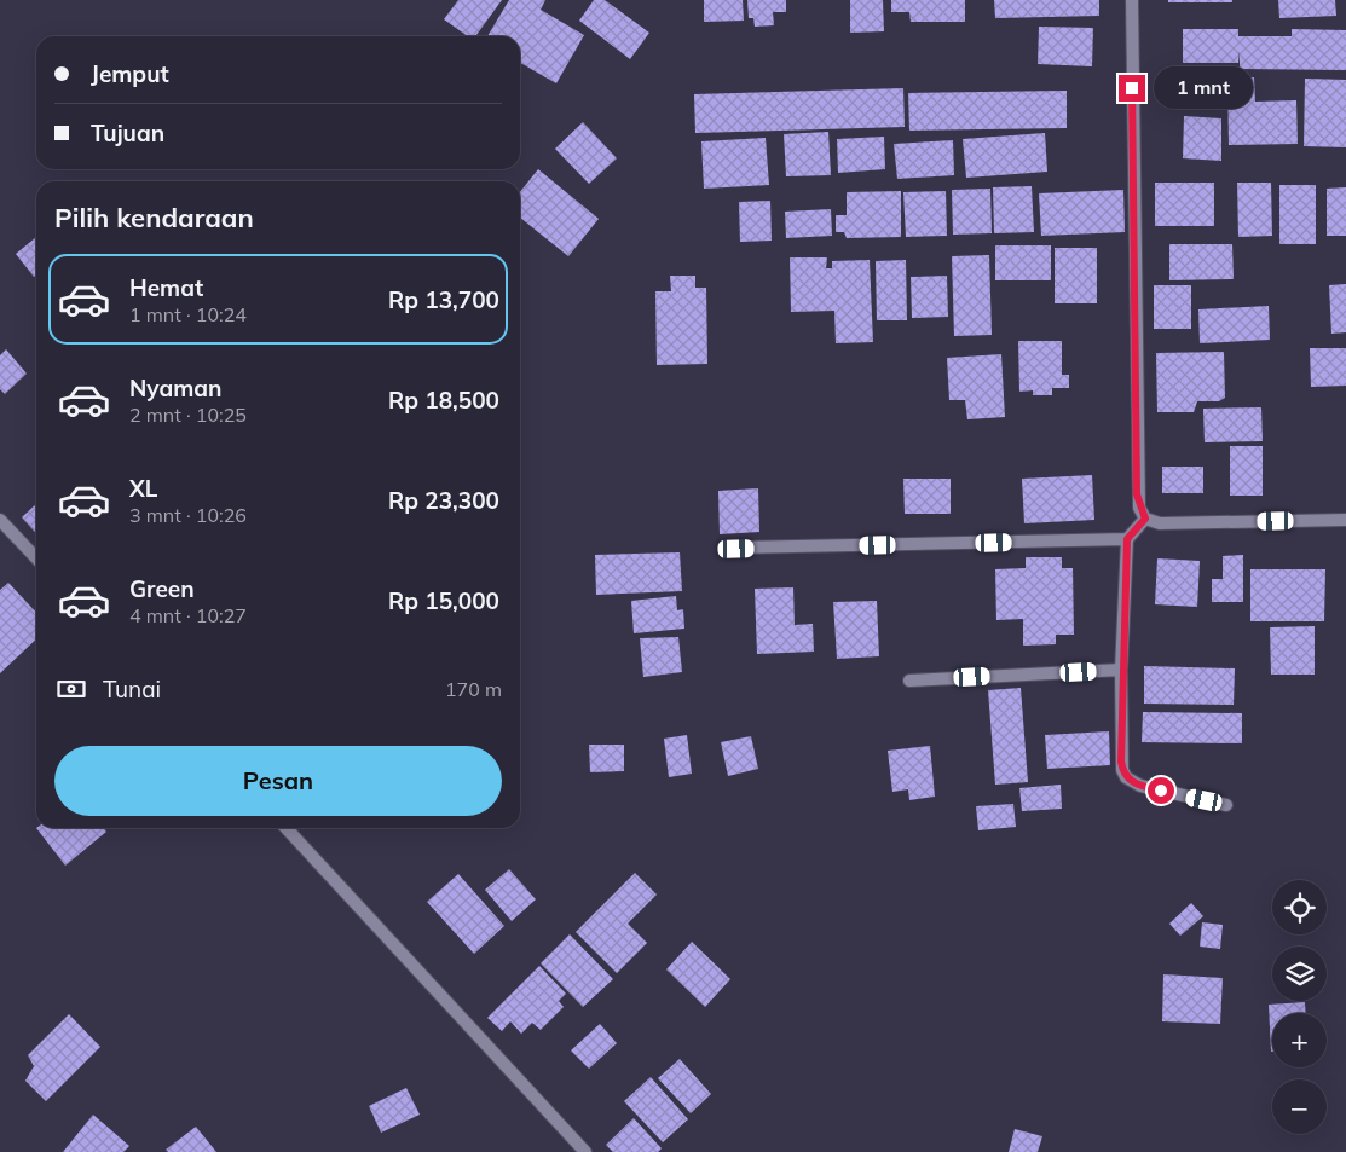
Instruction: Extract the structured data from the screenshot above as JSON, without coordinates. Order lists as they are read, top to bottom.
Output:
{
  "page": {
    "banner": ["Jemput", "Tujuan"],
    "bubble": "1 mnt",
    "heading": "Pilih kendaraan",
    "list": [
      {
        "name": "Hemat",
        "note": "1 mnt · 10:24",
        "value": "Rp 13,700"
      },
      {
        "name": "Nyaman",
        "note": "2 mnt · 10:25",
        "value": "Rp 18,500"
      },
      {
        "name": "XL",
        "note": "3 mnt · 10:26",
        "value": "Rp 23,300"
      },
      {
        "name": "Green",
        "note": "4 mnt · 10:27",
        "value": "Rp 15,000"
      }
    ],
    "pay": ["Tunai", "170 m"],
    "buttons": "Pesan",
    "map_buttons": ["+", "−"]
  }
}
